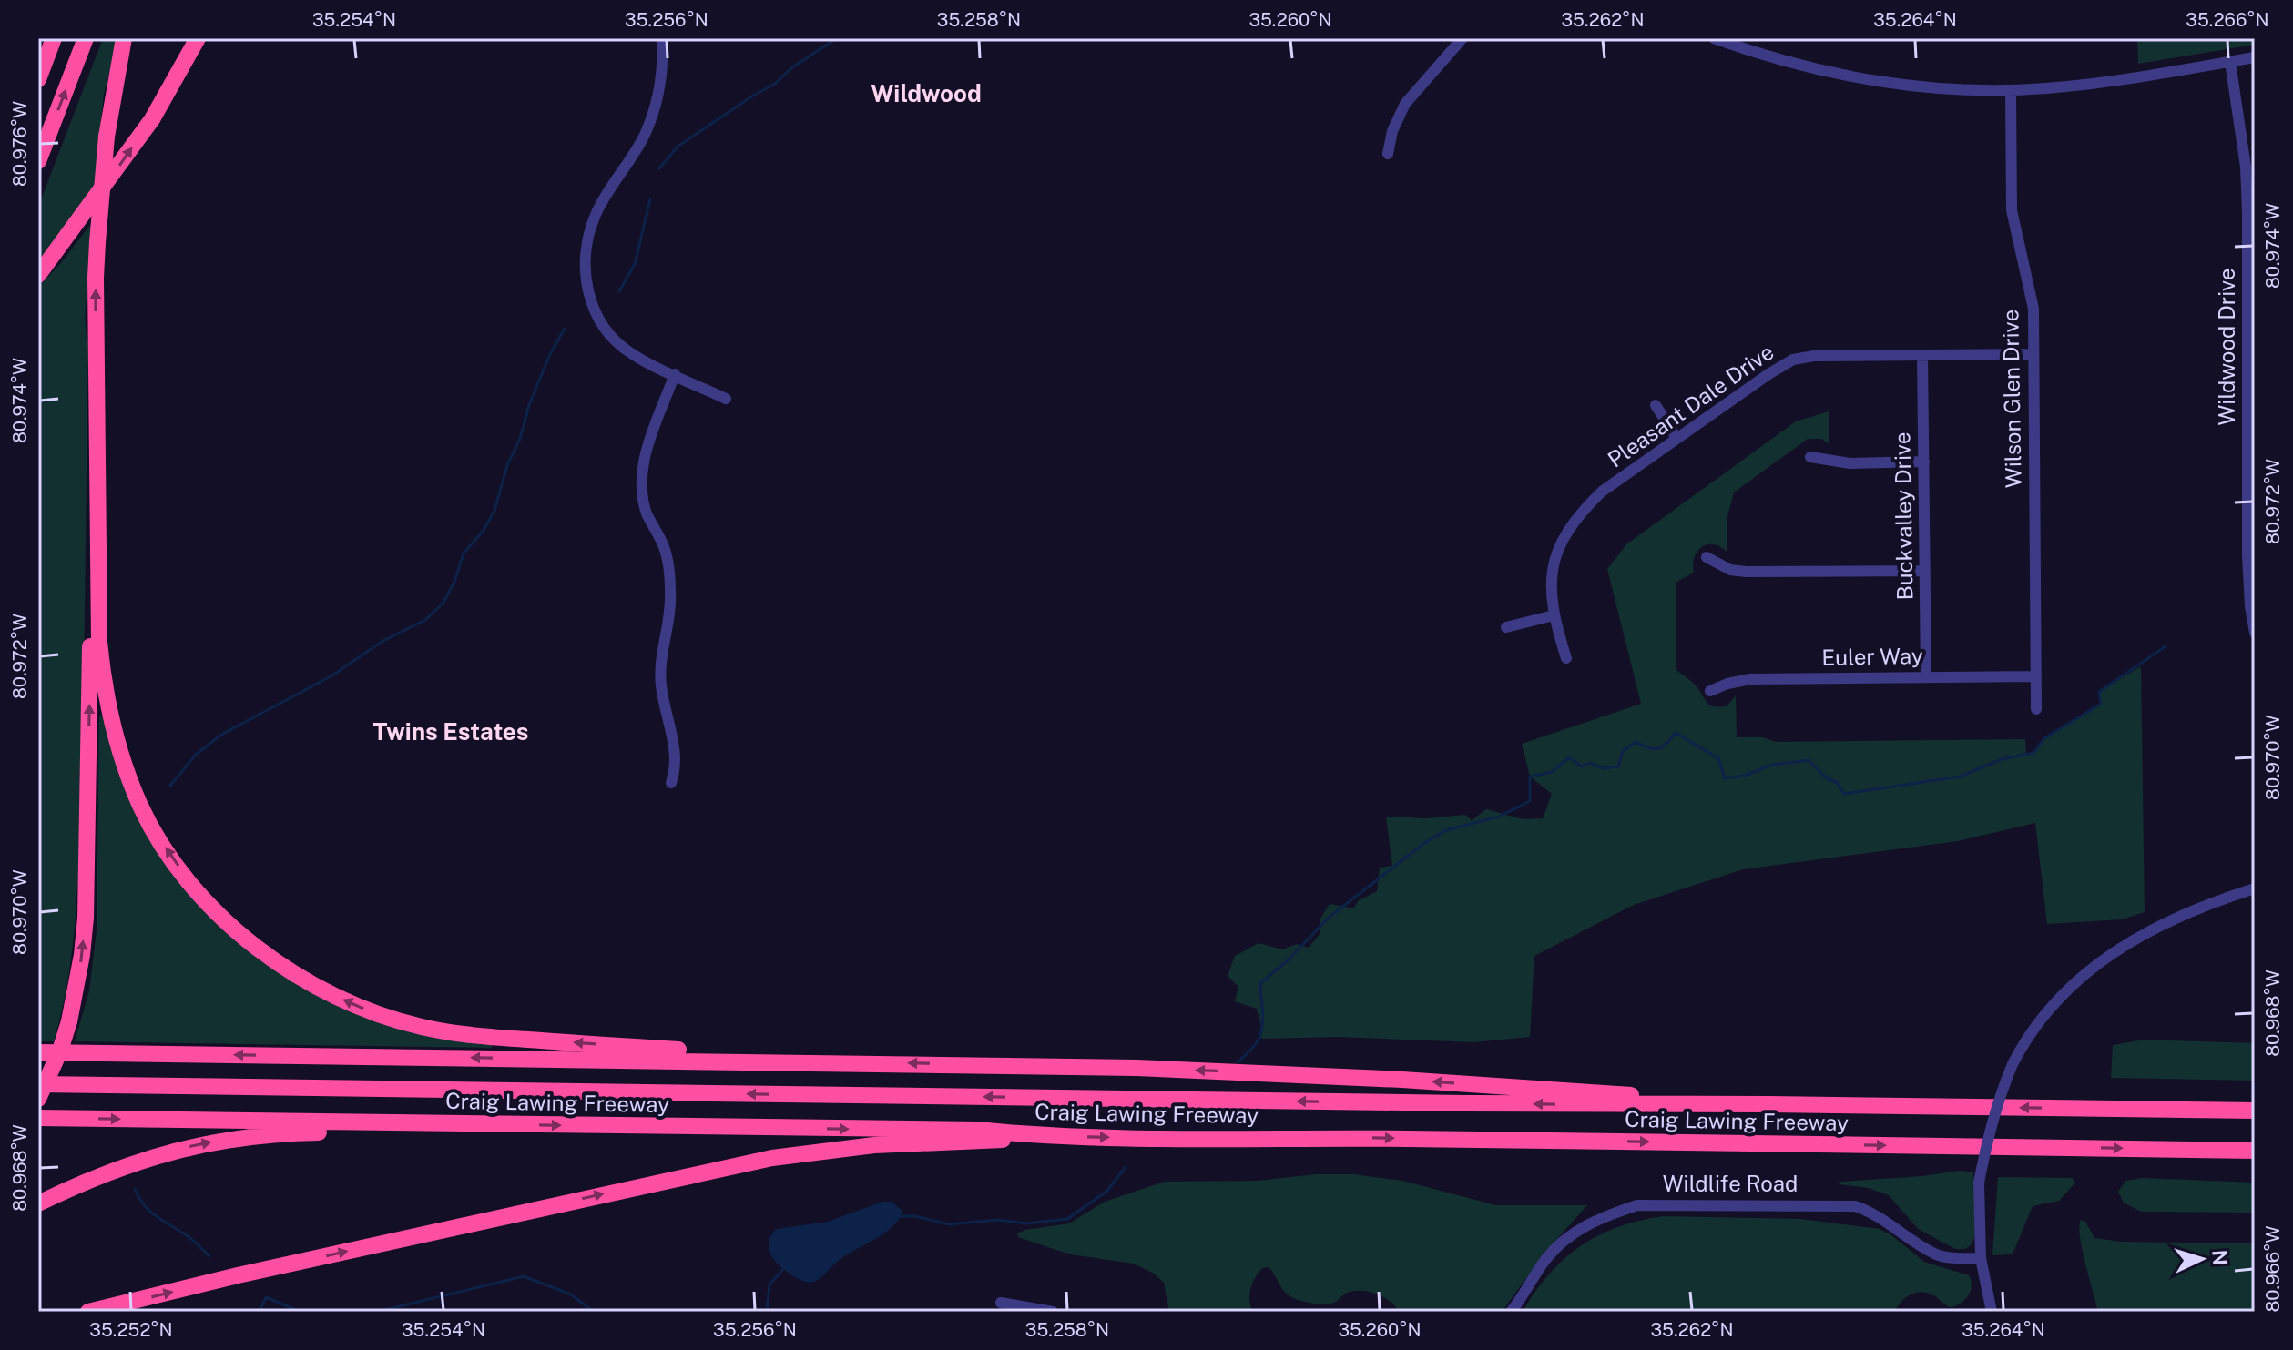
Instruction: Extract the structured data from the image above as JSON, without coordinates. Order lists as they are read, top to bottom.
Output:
{
  "streets": {
    "highway": ["Craig Lawing Freeway"],
    "street": [
      "Wildwood Drive",
      "Wilson Glen Drive",
      "Pleasant Dale Drive",
      "Buckvalley Drive",
      "Euler Way",
      "Wildlife Road"
    ]
  },
  "crossings": [
    ["Wilson Glen Drive", "Pleasant Dale Drive"],
    ["Wilson Glen Drive", "Euler Way"],
    ["Pleasant Dale Drive", "Buckvalley Drive"],
    ["Buckvalley Drive", "Euler Way"]
  ],
  "districts": ["Wildwood", "Twins Estates"],
  "north": "right",
  "coordinates": [
    "35.254°N",
    "35.256°N",
    "35.258°N",
    "35.260°N",
    "35.262°N",
    "35.264°N",
    "35.266°N",
    "80.976°W",
    "80.974°W",
    "80.972°W",
    "80.970°W",
    "80.968°W",
    "80.966°W",
    "35.252°N"
  ]
}
